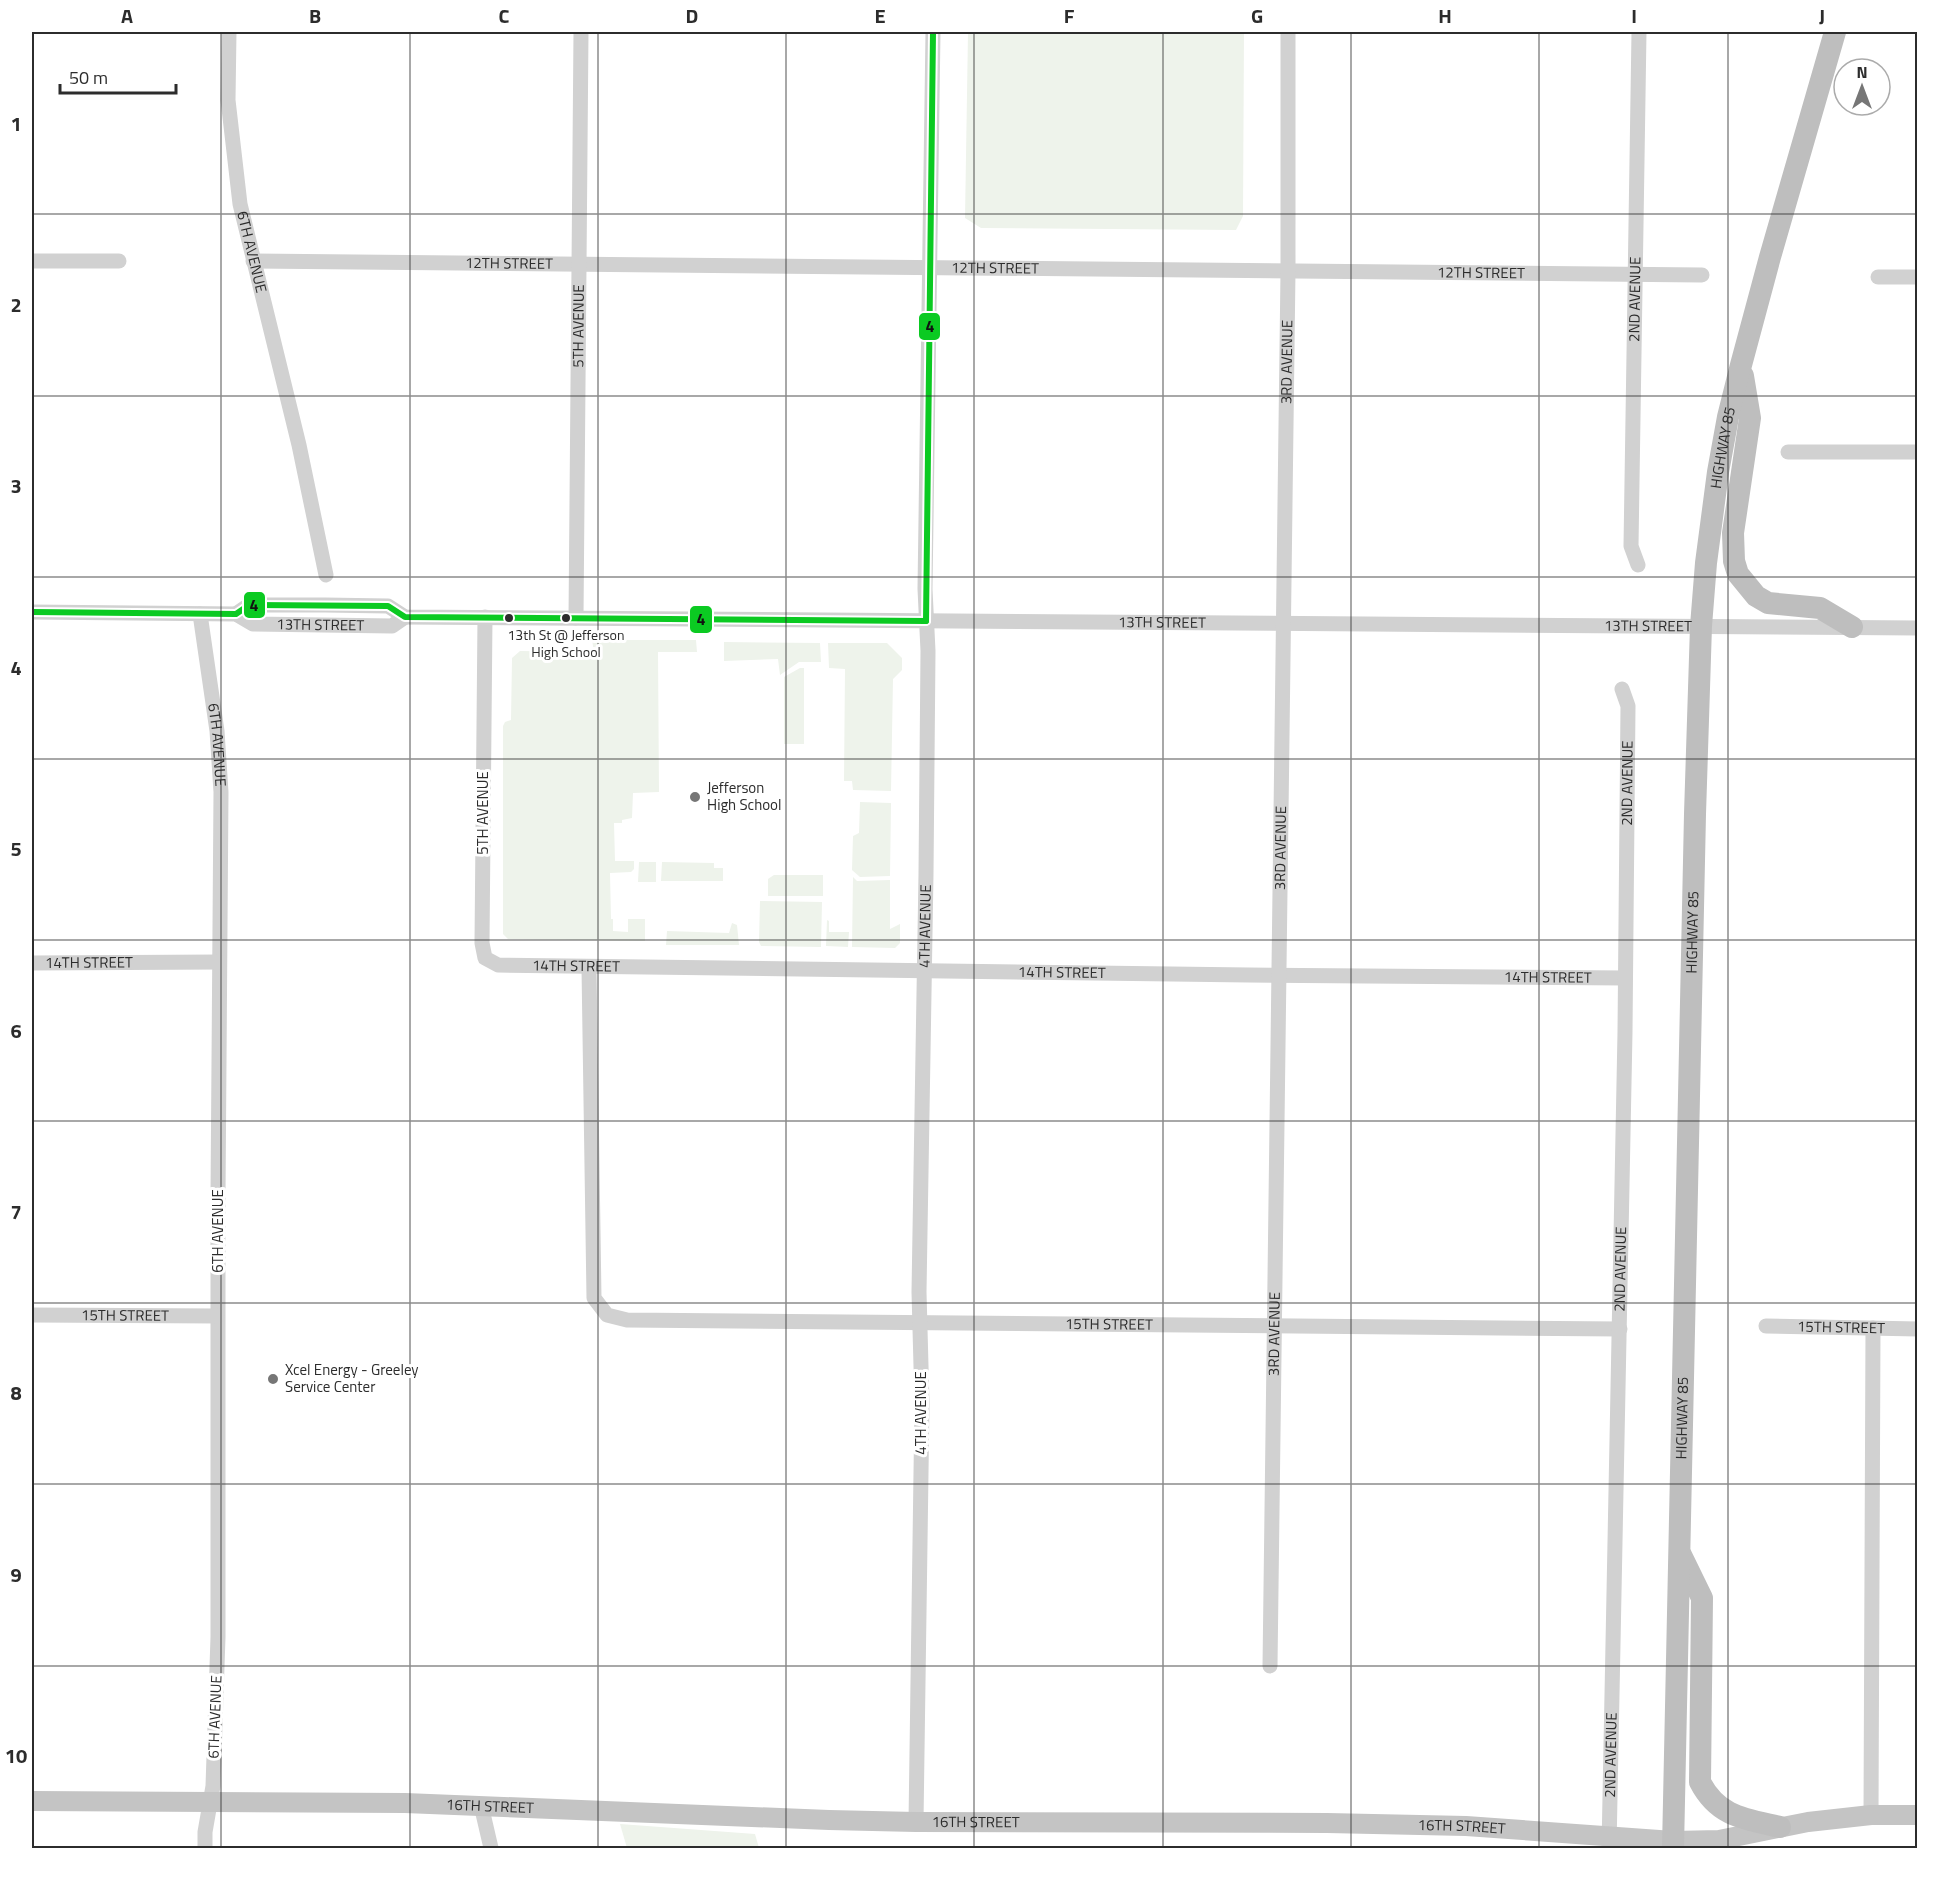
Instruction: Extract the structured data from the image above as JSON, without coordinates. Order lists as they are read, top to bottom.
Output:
{
  "streets": {
    "highway": ["HIGHWAY 85"],
    "main road": ["16TH STREET"],
    "street": [
      "6TH AVENUE",
      "12TH STREET",
      "2ND AVENUE",
      "5TH AVENUE",
      "3RD AVENUE",
      "13TH STREET",
      "4TH AVENUE",
      "14TH STREET",
      "15TH STREET"
    ]
  },
  "crossings": [
    ["6TH AVENUE", "12TH STREET"],
    ["6TH AVENUE", "13TH STREET"],
    ["6TH AVENUE", "14TH STREET"],
    ["6TH AVENUE", "15TH STREET"],
    ["6TH AVENUE", "16TH STREET"],
    ["12TH STREET", "2ND AVENUE"],
    ["12TH STREET", "5TH AVENUE"],
    ["12TH STREET", "3RD AVENUE"],
    ["12TH STREET", "4TH AVENUE"],
    ["2ND AVENUE", "14TH STREET"],
    ["2ND AVENUE", "15TH STREET"],
    ["2ND AVENUE", "16TH STREET"],
    ["5TH AVENUE", "13TH STREET"],
    ["5TH AVENUE", "14TH STREET"],
    ["3RD AVENUE", "13TH STREET"],
    ["3RD AVENUE", "14TH STREET"],
    ["3RD AVENUE", "15TH STREET"],
    ["HIGHWAY 85", "13TH STREET"],
    ["HIGHWAY 85", "16TH STREET"],
    ["13TH STREET", "4TH AVENUE"],
    ["4TH AVENUE", "14TH STREET"],
    ["4TH AVENUE", "15TH STREET"],
    ["4TH AVENUE", "16TH STREET"],
    ["14TH STREET", "15TH STREET"]
  ],
  "places": ["13th St @ Jefferson High School", "Jefferson High School", "Xcel Energy - Greeley Service Center"],
  "lines": ["transit line 4"],
  "scale_bar": "50 m",
  "north": "top",
  "grid": {
    "columns": [
      "A",
      "B",
      "C",
      "D",
      "E",
      "F",
      "G",
      "H",
      "I",
      "J"
    ],
    "rows": [
      "1",
      "2",
      "3",
      "4",
      "5",
      "6",
      "7",
      "8",
      "9",
      "10"
    ]
  }
}
